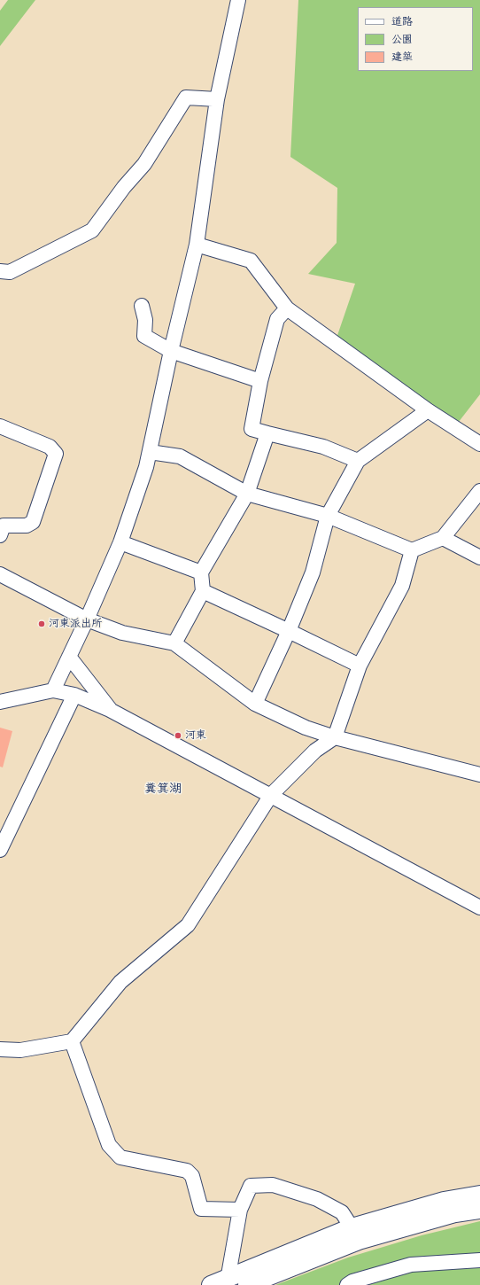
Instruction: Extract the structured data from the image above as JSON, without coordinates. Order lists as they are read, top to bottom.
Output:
{
  "districts": ["糞箕湖"],
  "places": ["河東派出所", "河東"],
  "legend": ["道路", "公園", "建築"]
}
